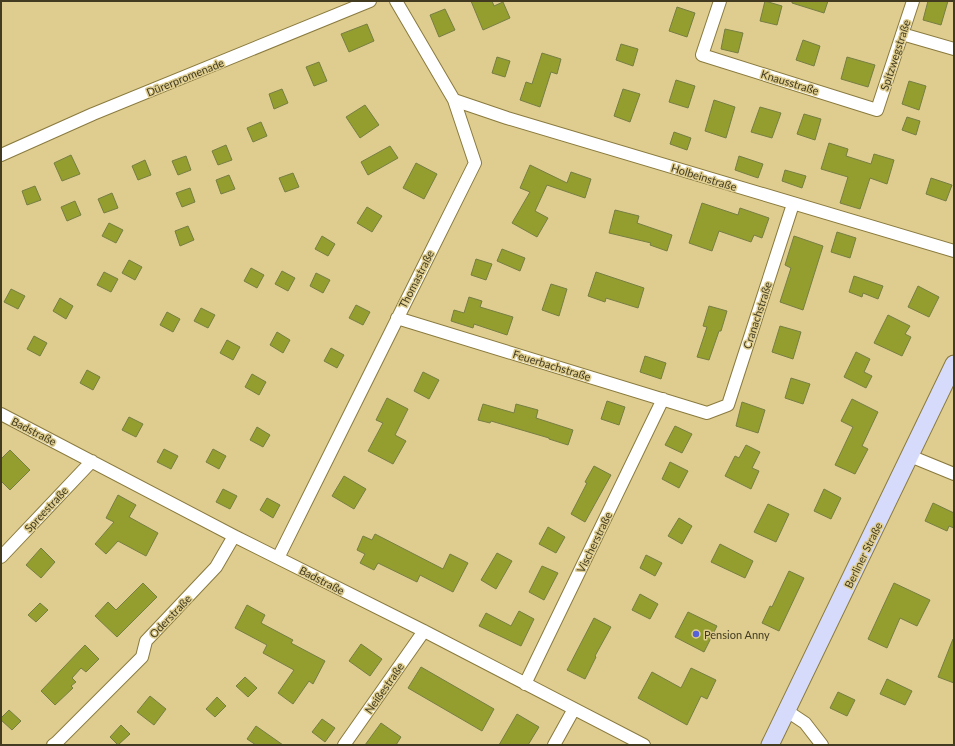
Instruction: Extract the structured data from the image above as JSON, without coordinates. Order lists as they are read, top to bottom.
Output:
{
  "streets": {
    "main road": ["Berliner Straße"],
    "street": [
      "Spitzwegstraße",
      "Dürerpromenade",
      "Knausstraße",
      "Holbeinstraße",
      "Thomastraße",
      "Cranachstraße",
      "Feuerbachstraße",
      "Badstraße",
      "Spreestraße",
      "Vischerstraße",
      "Oderstraße",
      "Neißestraße"
    ]
  },
  "crossings": [
    ["Spitzwegstraße", "Knausstraße"],
    ["Holbeinstraße", "Thomastraße"],
    ["Holbeinstraße", "Cranachstraße"],
    ["Thomastraße", "Feuerbachstraße"],
    ["Thomastraße", "Badstraße"],
    ["Cranachstraße", "Feuerbachstraße"],
    ["Feuerbachstraße", "Vischerstraße"],
    ["Badstraße", "Spreestraße"],
    ["Badstraße", "Vischerstraße"],
    ["Badstraße", "Oderstraße"],
    ["Badstraße", "Neißestraße"]
  ],
  "places": ["Pension Anny"]
}
